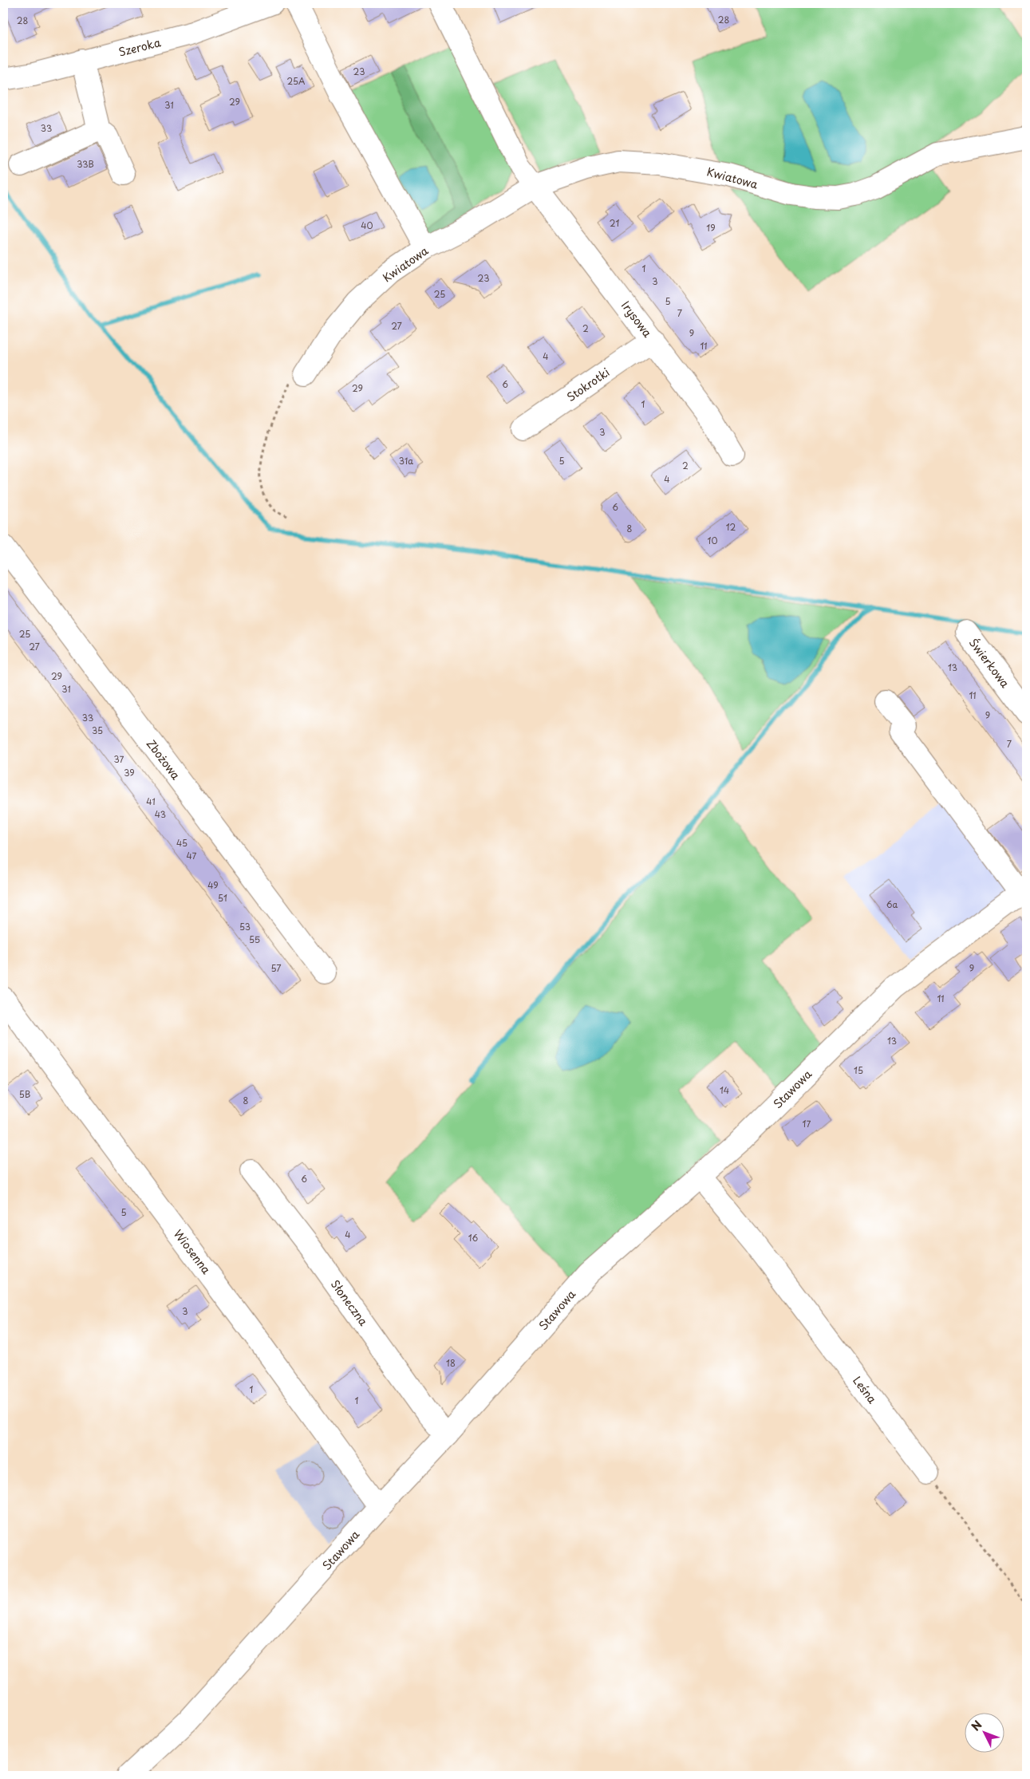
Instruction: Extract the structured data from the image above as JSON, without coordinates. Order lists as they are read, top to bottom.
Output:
{
  "streets": {
    "street": [
      "Szeroka",
      "Kwiatowa",
      "Irysowa",
      "Stokrotki",
      "Świerkowa",
      "Zbożowa",
      "Stawowa",
      "Wiosenna",
      "Słoneczna",
      "Leśna"
    ]
  },
  "crossings": [
    ["Kwiatowa", "Irysowa"],
    ["Irysowa", "Stokrotki"],
    ["Stawowa", "Wiosenna"],
    ["Stawowa", "Słoneczna"],
    ["Stawowa", "Leśna"]
  ],
  "house_numbers": [
    "28",
    "28",
    "23",
    "25A",
    "29",
    "31",
    "33",
    "33B",
    "21",
    "40",
    "19",
    "1",
    "23",
    "3",
    "25",
    "5",
    "7",
    "27",
    "2",
    "9",
    "11",
    "4",
    "6",
    "29",
    "1",
    "3",
    "31a",
    "5",
    "2",
    "4",
    "6",
    "12",
    "8",
    "10",
    "25",
    "27",
    "13",
    "29",
    "31",
    "11",
    "9",
    "33",
    "35",
    "7",
    "37",
    "39",
    "41",
    "43",
    "45",
    "47",
    "49",
    "51",
    "6a",
    "53",
    "55",
    "57",
    "9",
    "11",
    "13",
    "15",
    "14",
    "5B",
    "8",
    "17",
    "6",
    "5",
    "4",
    "16",
    "3",
    "18",
    "1",
    "1"
  ],
  "north": "top left"
}
